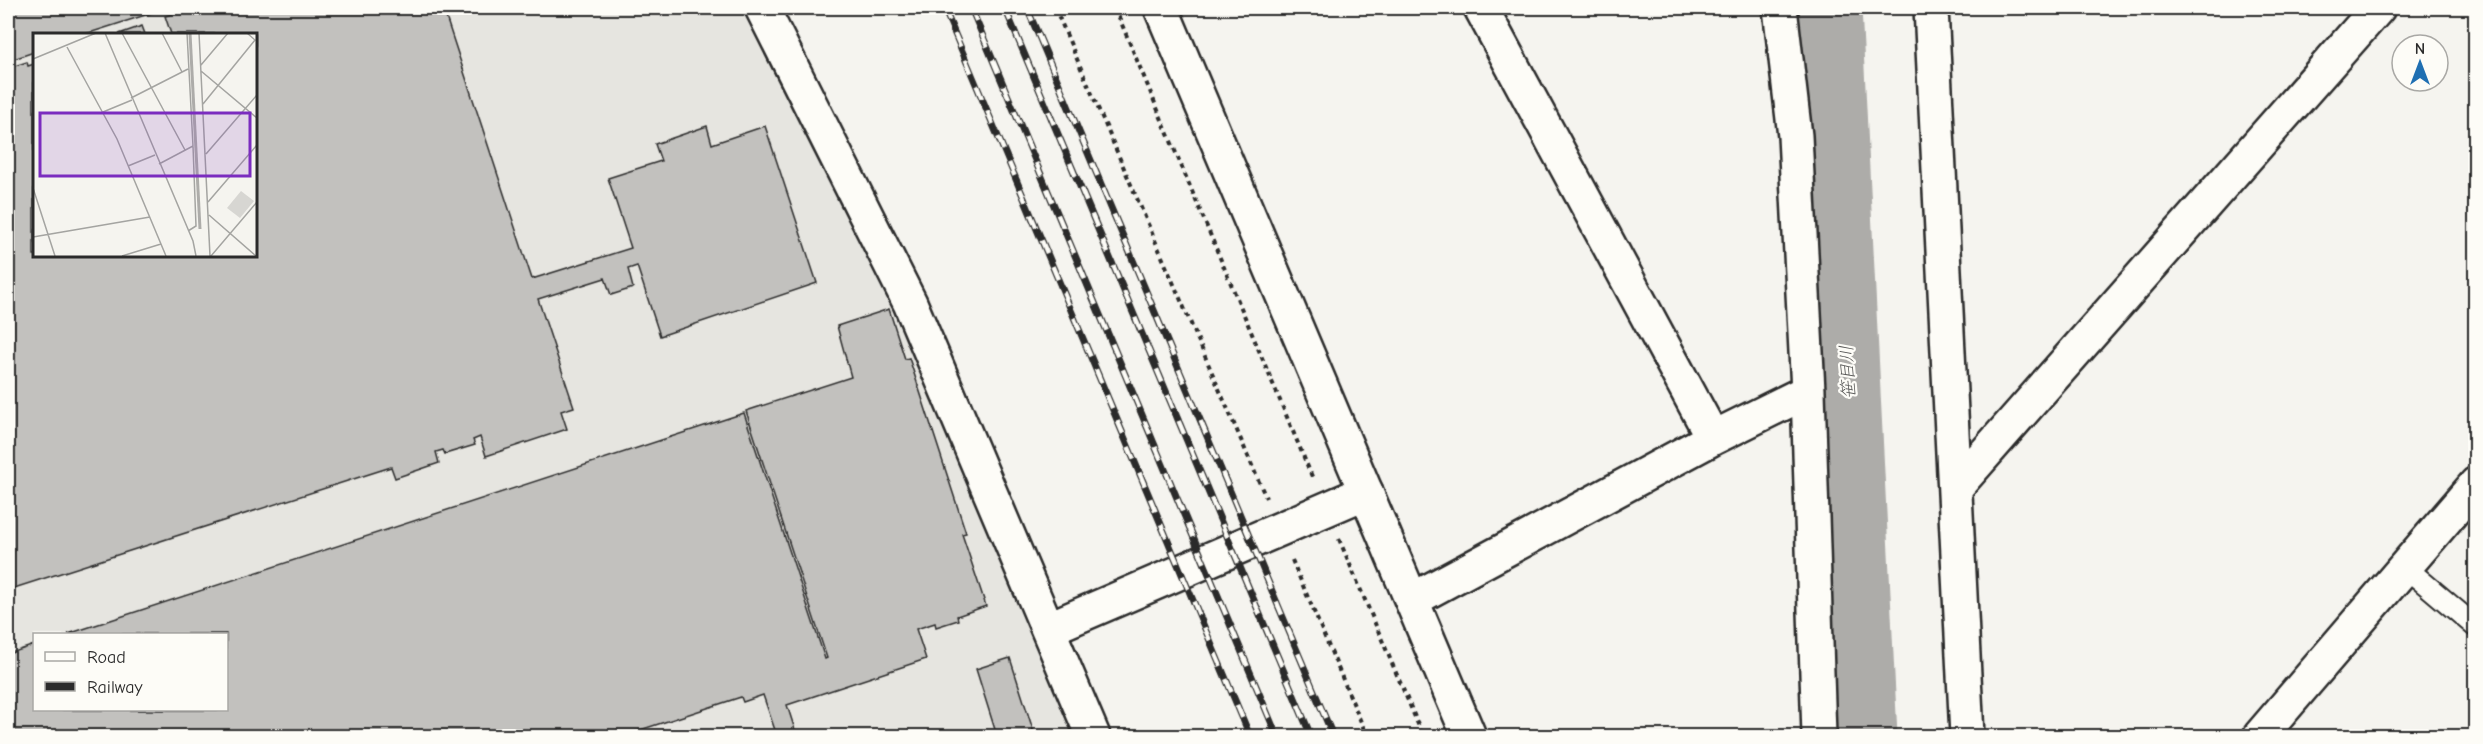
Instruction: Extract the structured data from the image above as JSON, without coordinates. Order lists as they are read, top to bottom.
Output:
{
  "water": ["笹目川"],
  "legend": ["Road", "Railway"],
  "north": "top"
}
